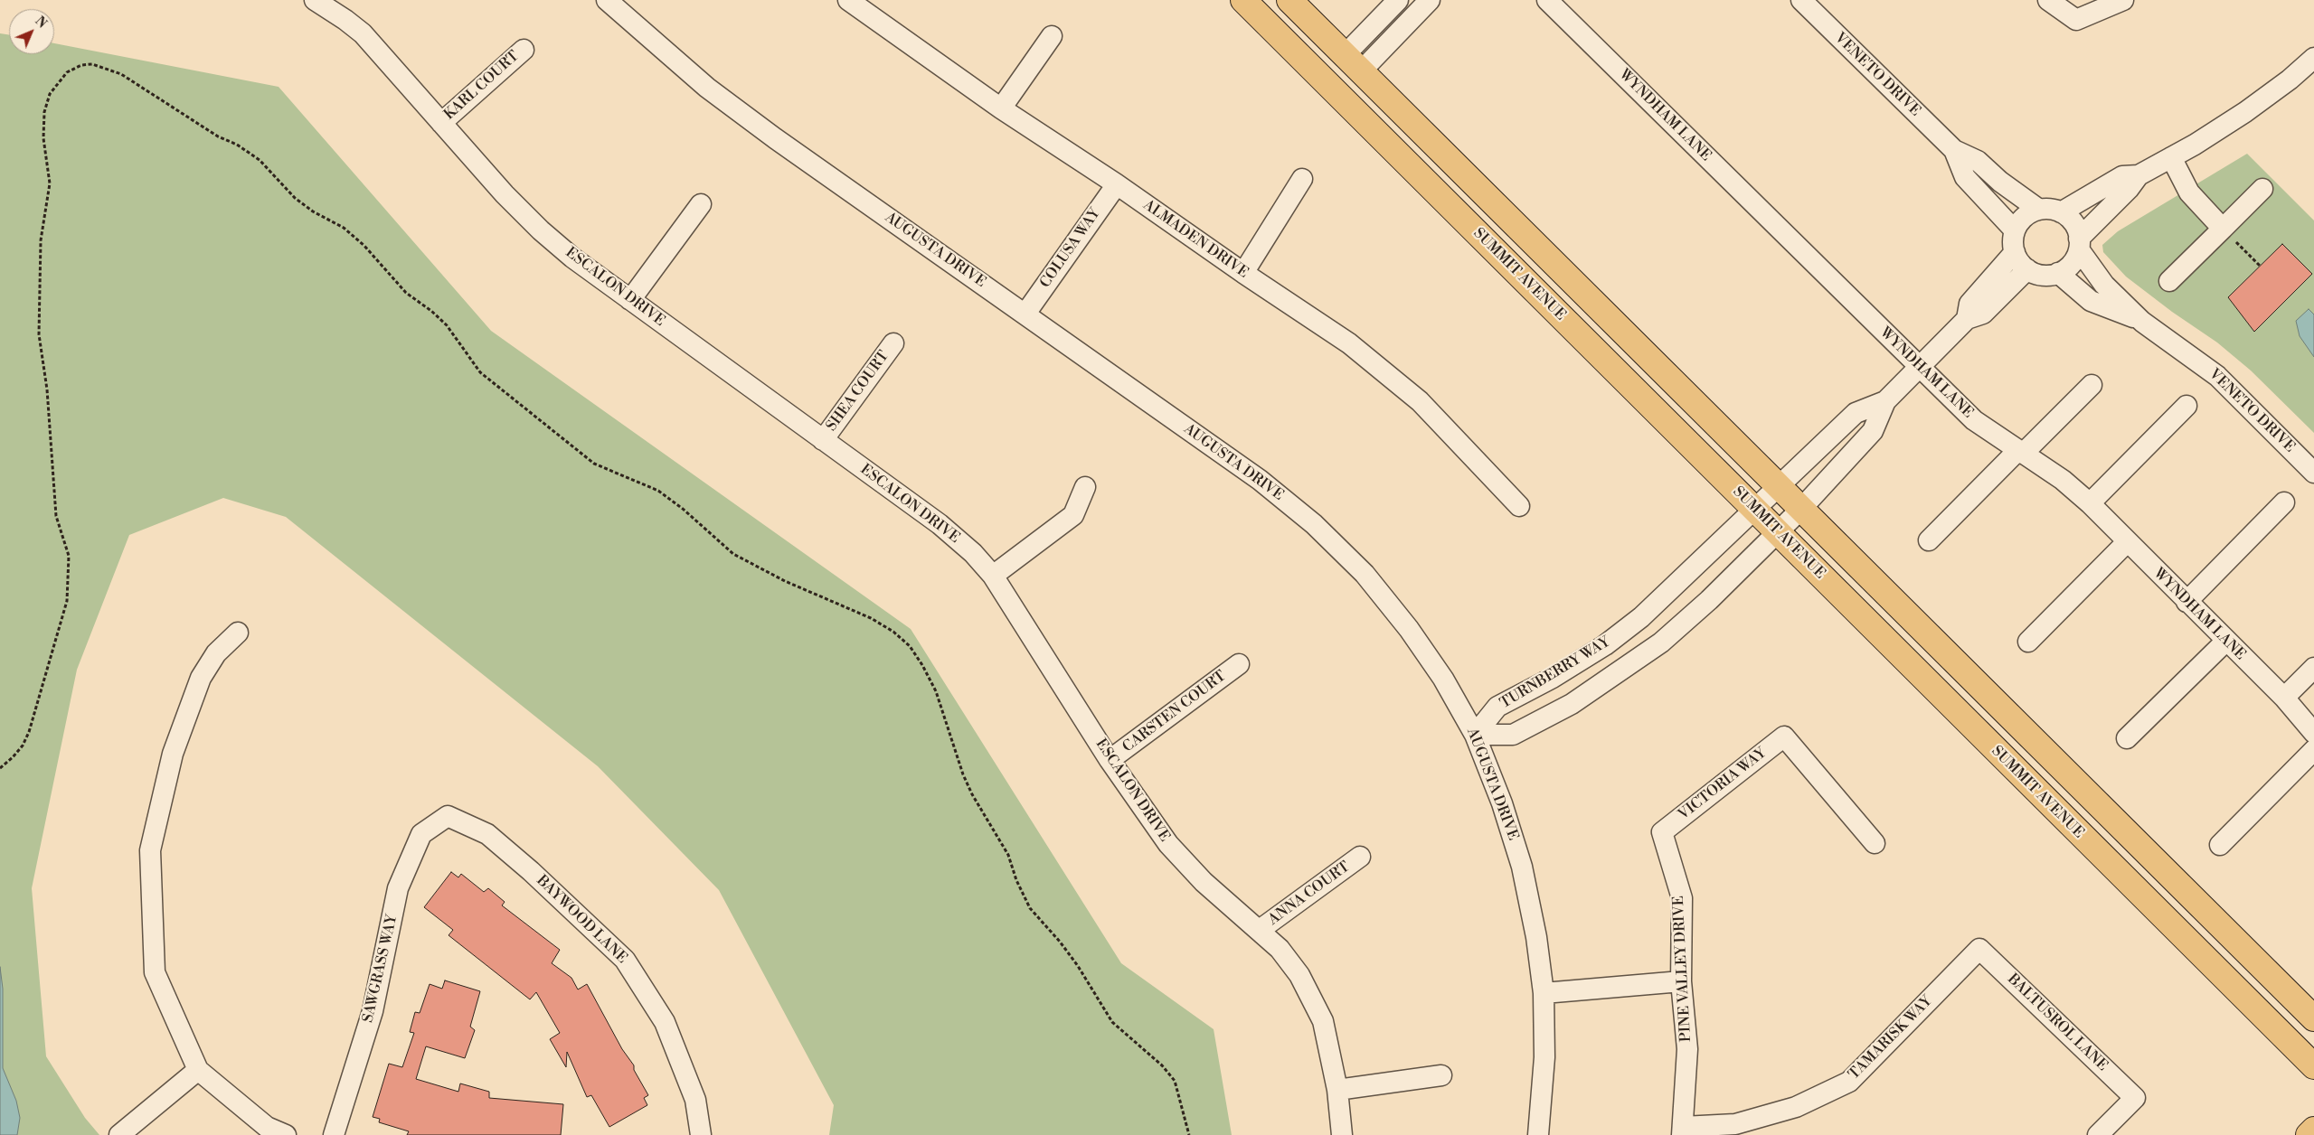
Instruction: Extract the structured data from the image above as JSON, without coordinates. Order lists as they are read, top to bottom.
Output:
{
  "streets": {
    "main road": ["SUMMIT AVENUE"],
    "street": [
      "VENETO DRIVE",
      "KARL COURT",
      "WYNDHAM LANE",
      "ALMADEN DRIVE",
      "COLUSA WAY",
      "AUGUSTA DRIVE",
      "ESCALON DRIVE",
      "SHEA COURT",
      "TURNBERRY WAY",
      "CARSTEN COURT",
      "VICTORIA WAY",
      "ANNA COURT",
      "BAYWOOD LANE",
      "SAWGRASS WAY",
      "PINE VALLEY DRIVE",
      "BALTUSROL LANE",
      "TAMARISK WAY"
    ]
  },
  "crossings": [
    ["KARL COURT", "ESCALON DRIVE"],
    ["ALMADEN DRIVE", "COLUSA WAY"],
    ["COLUSA WAY", "AUGUSTA DRIVE"],
    ["AUGUSTA DRIVE", "TURNBERRY WAY"],
    ["SUMMIT AVENUE", "TURNBERRY WAY"],
    ["ESCALON DRIVE", "SHEA COURT"],
    ["ESCALON DRIVE", "CARSTEN COURT"],
    ["ESCALON DRIVE", "ANNA COURT"],
    ["VICTORIA WAY", "PINE VALLEY DRIVE"],
    ["BAYWOOD LANE", "SAWGRASS WAY"],
    ["PINE VALLEY DRIVE", "TAMARISK WAY"],
    ["BALTUSROL LANE", "TAMARISK WAY"]
  ],
  "north": "top right"
}
